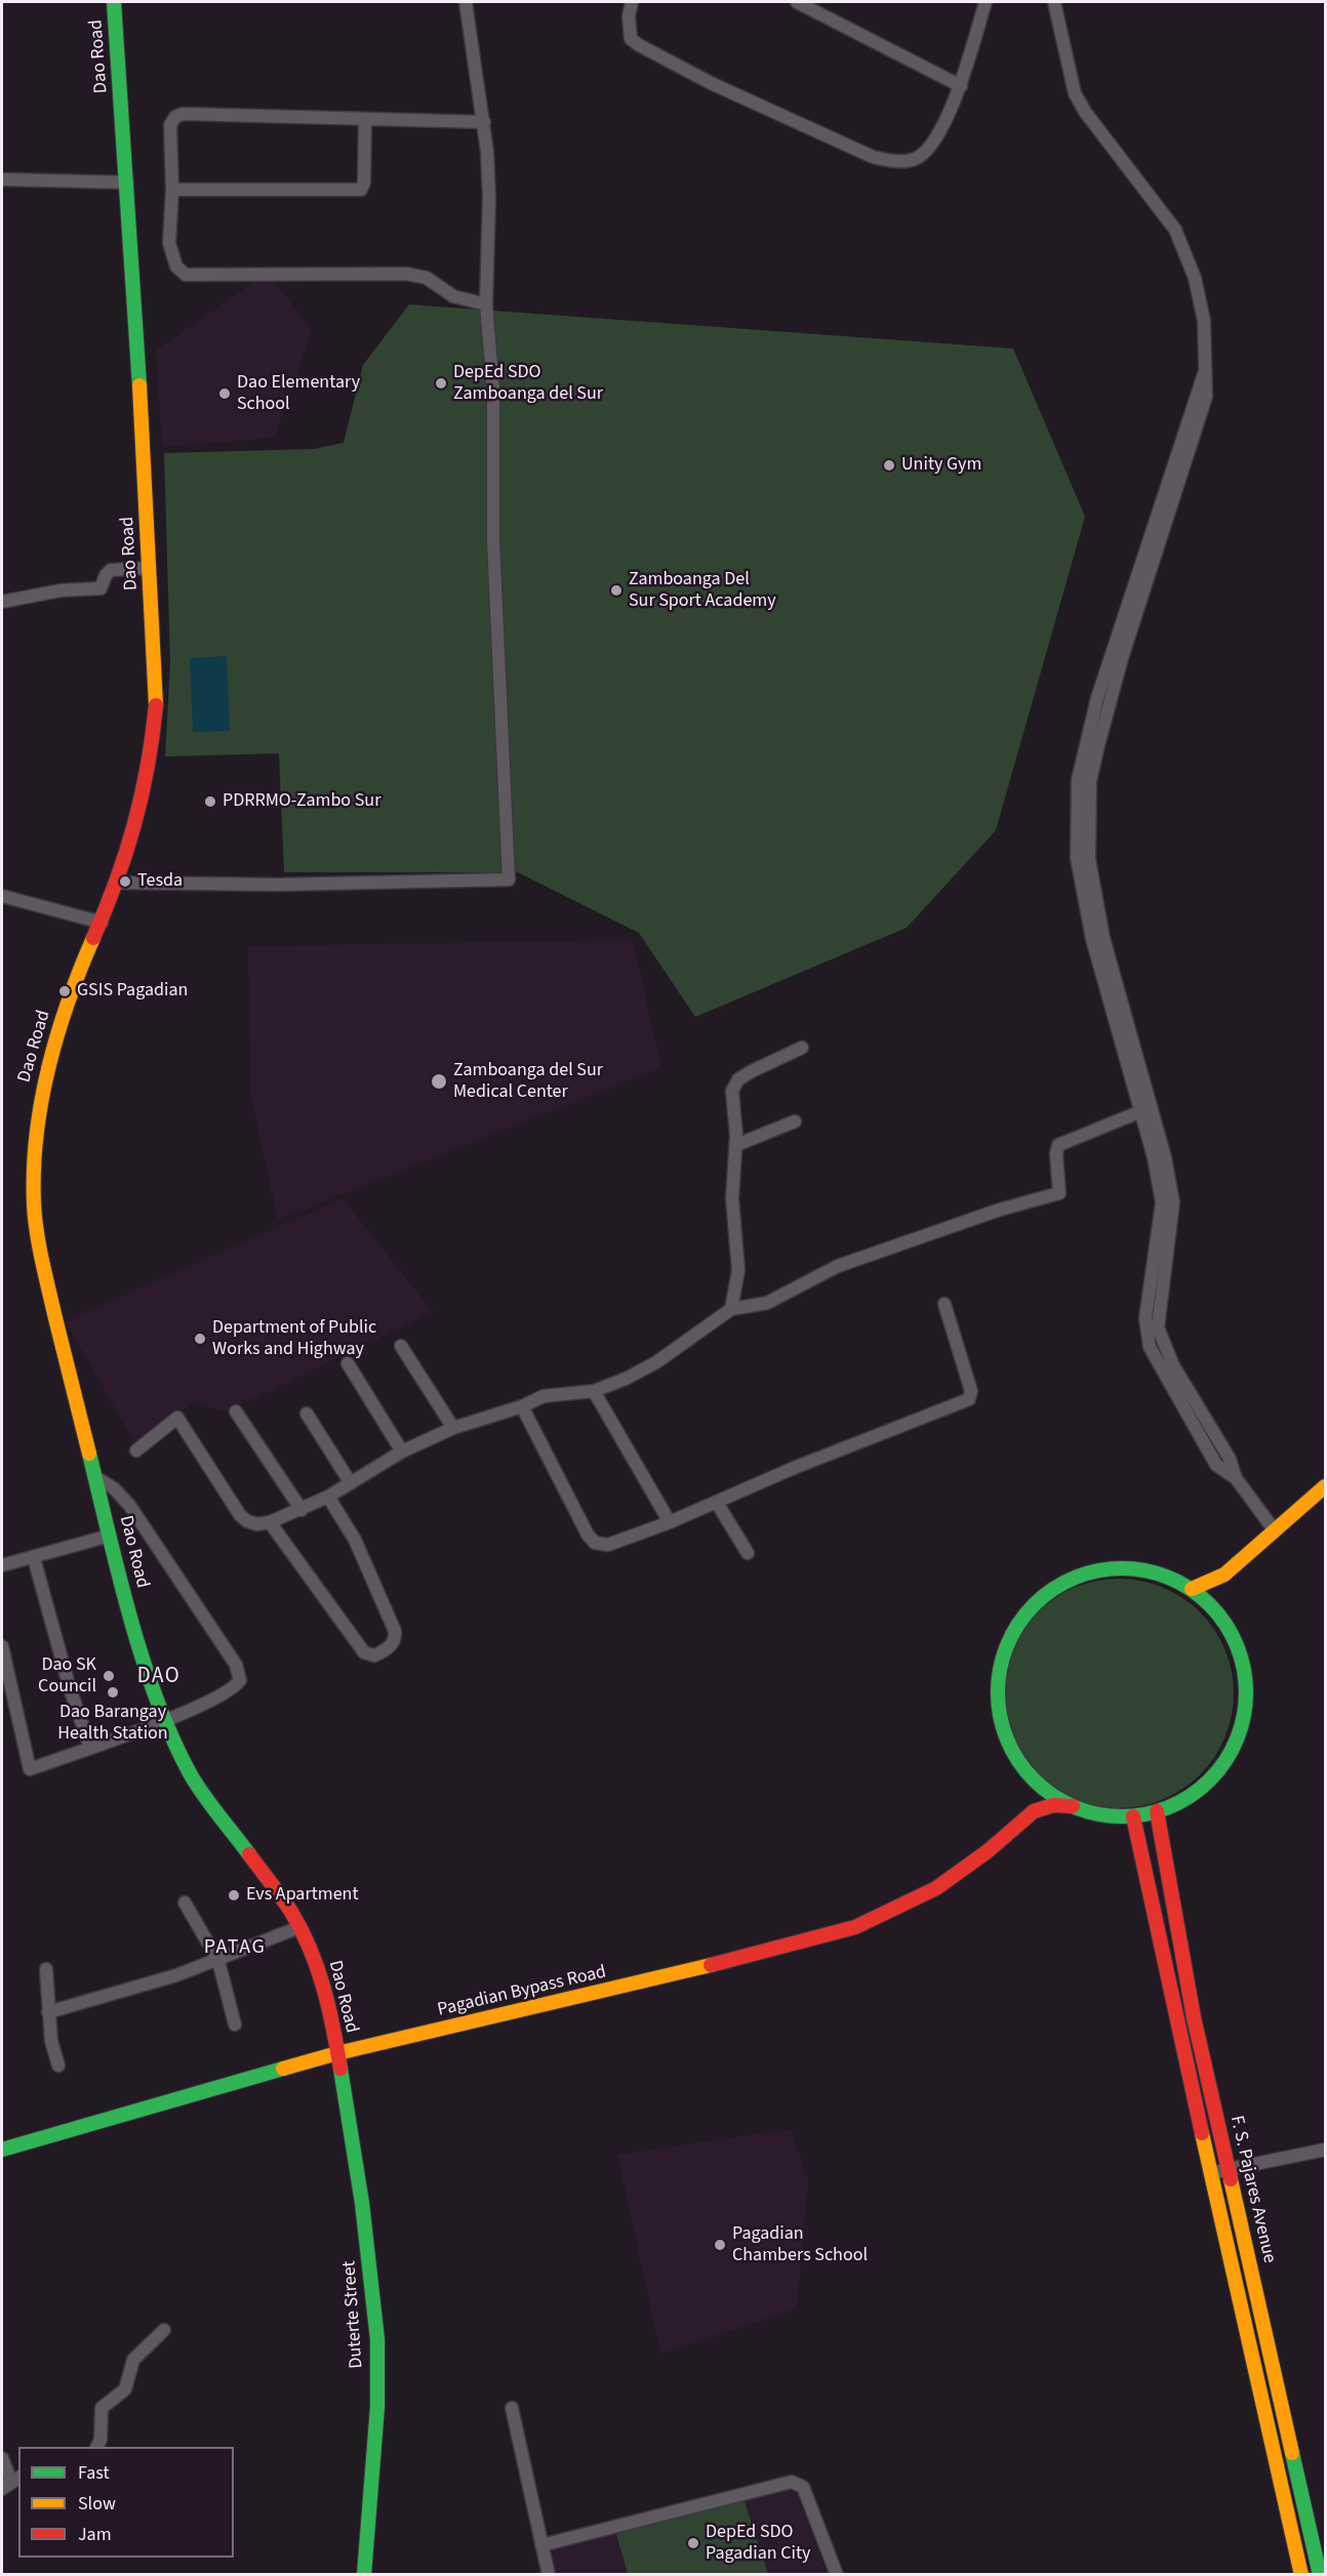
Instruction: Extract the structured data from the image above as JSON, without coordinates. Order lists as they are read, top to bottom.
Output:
{
  "streets": {
    "main road": [
      "Dao Road",
      "Pagadian Bypass Road",
      "F. S. Pajares Avenue",
      "Duterte Street"
    ]
  },
  "crossings": [
    ["Dao Road", "Pagadian Bypass Road"],
    ["Dao Road", "Duterte Street"],
    ["Pagadian Bypass Road", "Duterte Street"]
  ],
  "districts": ["DAO", "PATAG"],
  "places": [
    "DepEd SDO Zamboanga del Sur",
    "Dao Elementary School",
    "Unity Gym",
    "Zamboanga Del Sur Sport Academy",
    "PDRRMO-Zambo Sur",
    "Tesda",
    "GSIS Pagadian",
    "Zamboanga del Sur Medical Center",
    "Department of Public Works and Highway",
    "Dao SK Council",
    "Dao Barangay Health Station",
    "Evs Apartment",
    "Pagadian Chambers School",
    "DepEd SDO Pagadian City"
  ],
  "legend": ["Fast", "Slow", "Jam"]
}
